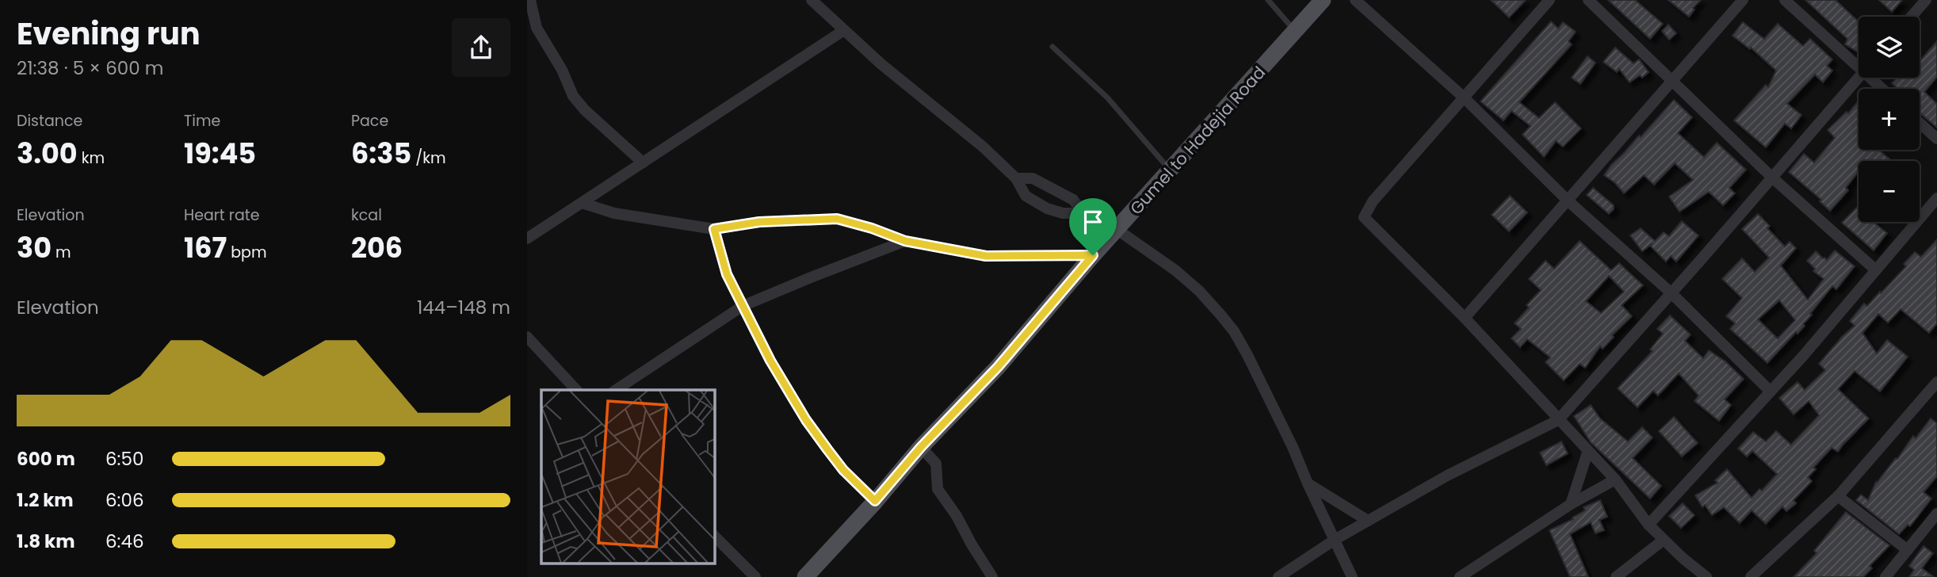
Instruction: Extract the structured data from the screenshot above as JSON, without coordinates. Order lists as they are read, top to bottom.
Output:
{
  "streets": {
    "main road": ["Gumel to Hadejia Road"]
  },
  "page": {
    "heading": ["Evening run", "21:38 · 5 × 600 m"],
    "map_buttons": ["+", "−"],
    "stats": [
      ["Distance", "3.00 km"],
      ["Time", "19:45"],
      ["Pace", "6:35 /km"],
      ["Elevation", "30 m"],
      ["Heart rate", "167 bpm"],
      ["kcal", "206"]
    ],
    "chart": ["Elevation", "144–148 m"],
    "list": [
      {
        "name": "600 m",
        "note": "6:50"
      },
      {
        "name": "1.2 km",
        "note": "6:06"
      },
      {
        "name": "1.8 km",
        "note": "6:46"
      }
    ]
  }
}
